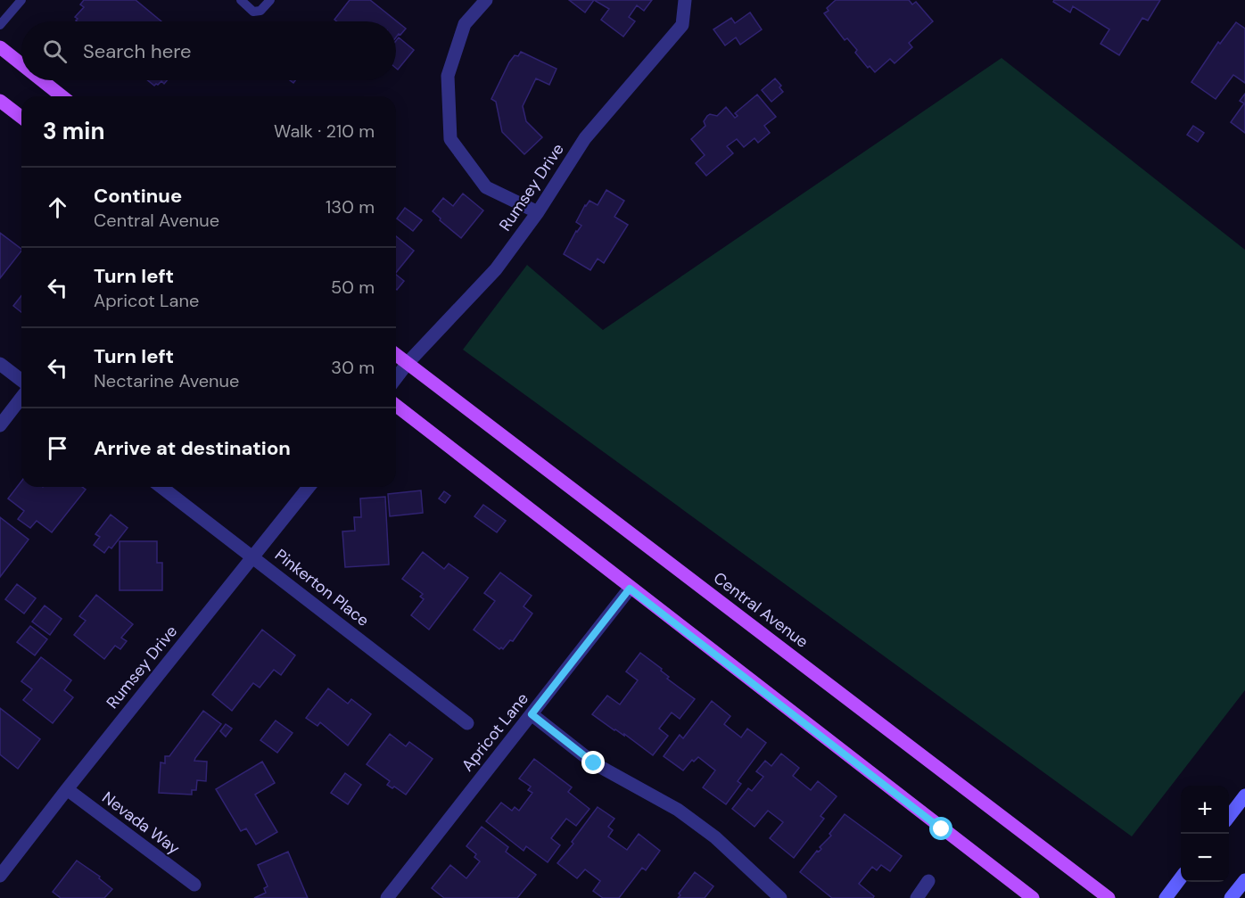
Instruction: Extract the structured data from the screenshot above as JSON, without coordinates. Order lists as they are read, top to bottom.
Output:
{
  "streets": {
    "main road": ["Central Avenue"],
    "street": [
      "Rumsey Drive",
      "Pinkerton Place",
      "Apricot Lane",
      "Nevada Way"
    ]
  },
  "crossings": [
    ["Rumsey Drive", "Pinkerton Place"],
    ["Rumsey Drive", "Central Avenue"],
    ["Rumsey Drive", "Nevada Way"]
  ],
  "page": {
    "search": "Search here",
    "heading": ["3 min", "Walk · 210 m"],
    "list": [
      ["Continue", "Central Avenue", "130 m"],
      ["Turn left", "Apricot Lane", "50 m"],
      ["Turn left", "Nectarine Avenue", "30 m"],
      "Arrive at destination"
    ],
    "map_buttons": ["+", "−"]
  }
}
